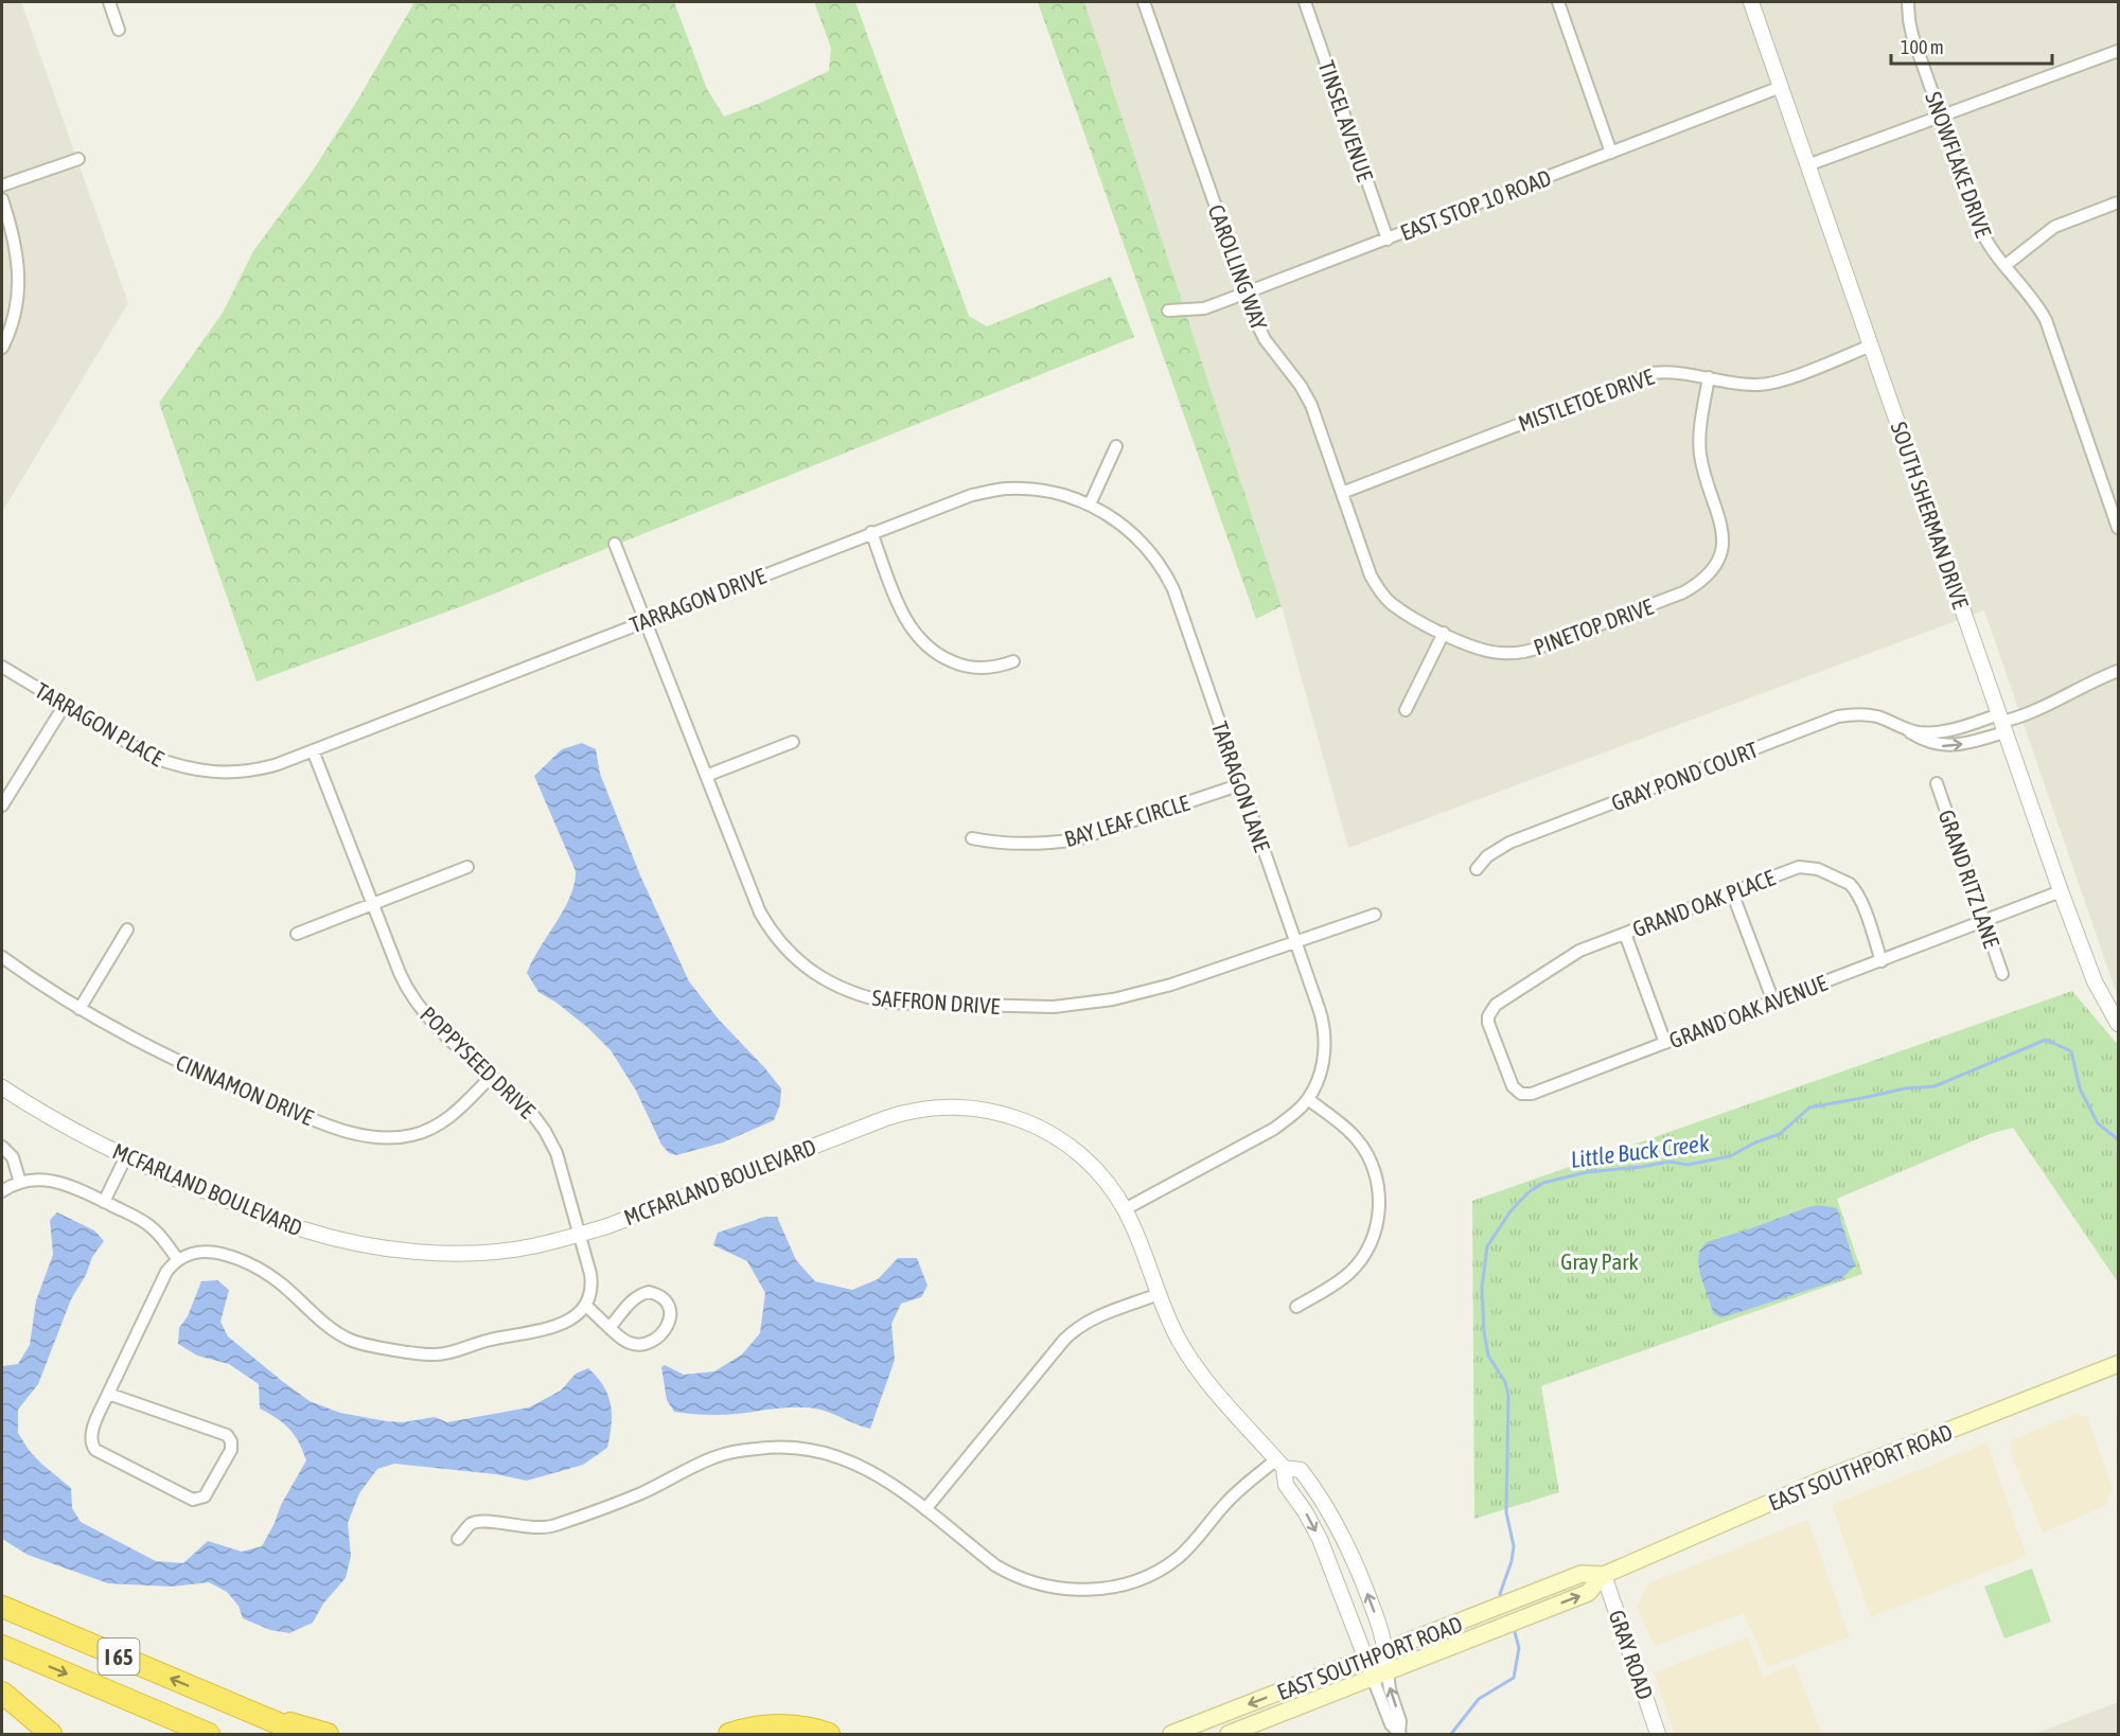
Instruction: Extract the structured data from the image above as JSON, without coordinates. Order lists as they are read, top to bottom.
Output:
{
  "streets": {
    "highway": ["I 65"],
    "main road": ["EAST SOUTHPORT ROAD"],
    "street": [
      "TINSEL AVENUE",
      "SNOWFLAKE DRIVE",
      "EAST STOP 10 ROAD",
      "CAROLLING WAY",
      "MISTLETOE DRIVE",
      "SOUTH SHERMAN DRIVE",
      "TARRAGON DRIVE",
      "PINETOP DRIVE",
      "TARRAGON PLACE",
      "GRAY POND COURT",
      "TARRAGON LANE",
      "BAY LEAF CIRCLE",
      "GRAND RITZ LANE",
      "GRAND OAK PLACE",
      "SAFFRON DRIVE",
      "GRAND OAK AVENUE",
      "POPPYSEED DRIVE",
      "CINNAMON DRIVE",
      "MCFARLAND BOULEVARD",
      "GRAY ROAD"
    ]
  },
  "crossings": [
    ["TINSEL AVENUE", "EAST STOP 10 ROAD"],
    ["EAST STOP 10 ROAD", "CAROLLING WAY"],
    ["EAST STOP 10 ROAD", "SOUTH SHERMAN DRIVE"],
    ["CAROLLING WAY", "MISTLETOE DRIVE"],
    ["CAROLLING WAY", "PINETOP DRIVE"],
    ["MISTLETOE DRIVE", "SOUTH SHERMAN DRIVE"],
    ["MISTLETOE DRIVE", "PINETOP DRIVE"],
    ["SOUTH SHERMAN DRIVE", "GRAY POND COURT"],
    ["SOUTH SHERMAN DRIVE", "GRAND OAK AVENUE"],
    ["TARRAGON DRIVE", "TARRAGON PLACE"],
    ["TARRAGON DRIVE", "TARRAGON LANE"],
    ["TARRAGON DRIVE", "SAFFRON DRIVE"],
    ["TARRAGON DRIVE", "POPPYSEED DRIVE"],
    ["TARRAGON PLACE", "POPPYSEED DRIVE"],
    ["TARRAGON LANE", "BAY LEAF CIRCLE"],
    ["TARRAGON LANE", "SAFFRON DRIVE"],
    ["GRAND RITZ LANE", "GRAND OAK AVENUE"],
    ["GRAND OAK PLACE", "GRAND OAK AVENUE"],
    ["POPPYSEED DRIVE", "CINNAMON DRIVE"],
    ["POPPYSEED DRIVE", "MCFARLAND BOULEVARD"],
    ["MCFARLAND BOULEVARD", "EAST SOUTHPORT ROAD"],
    ["EAST SOUTHPORT ROAD", "GRAY ROAD"]
  ],
  "water": ["Little Buck Creek"],
  "parks": ["Gray Park"],
  "scale_bar": "100 m"
}
